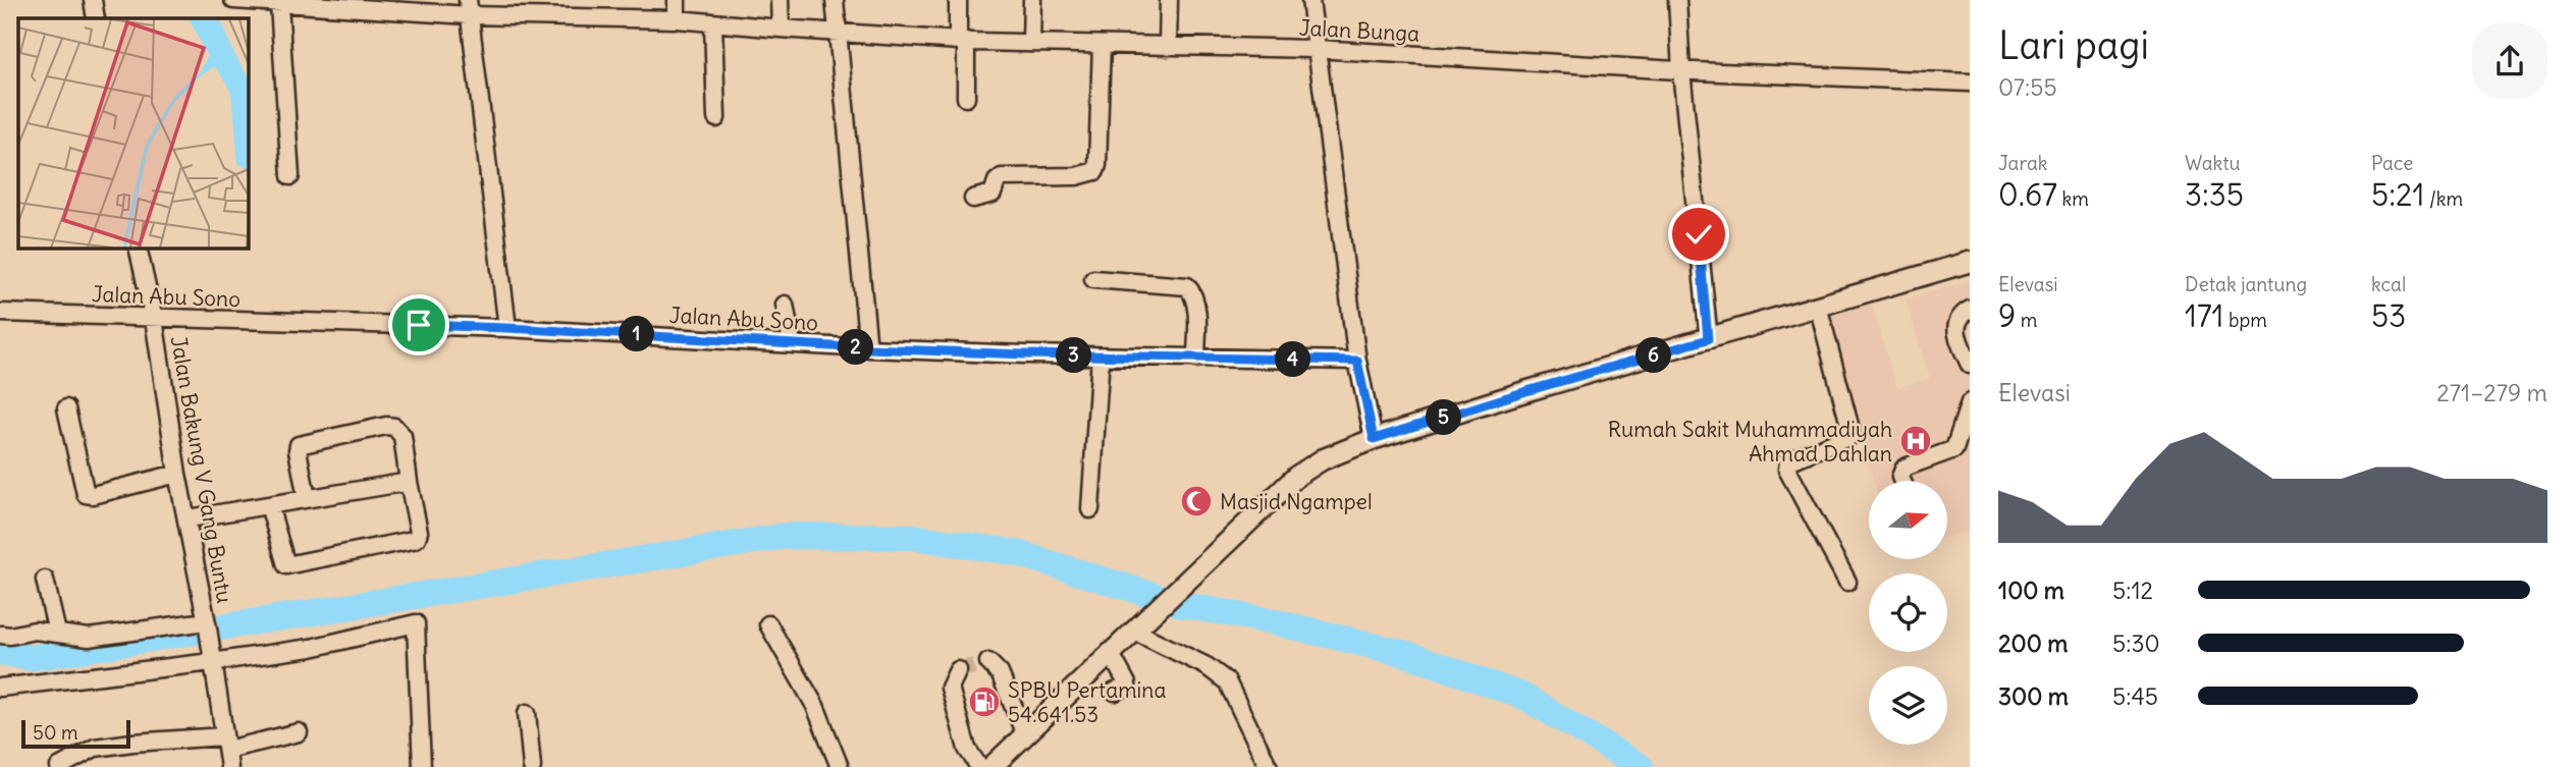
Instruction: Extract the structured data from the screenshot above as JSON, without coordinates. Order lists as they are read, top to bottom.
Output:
{
  "streets": {
    "street": ["Jalan Bunga", "Jalan Abu Sono", "Jalan Bakung V Gang Buntu"]
  },
  "crossings": [
    ["Jalan Abu Sono", "Jalan Bakung V Gang Buntu"]
  ],
  "places": {
    "hospital": ["Rumah Sakit Muhammadiyah Ahmad Dahlan"],
    "mosque": ["Masjid Ngampel"],
    "fuel station": ["SPBU Pertamina 54.641.53"]
  },
  "scale_bar": "50 m",
  "north": "right",
  "page": {
    "heading": ["Lari pagi", "07:55"],
    "stats": [
      ["Jarak", "0.67 km"],
      ["Waktu", "3:35"],
      ["Pace", "5:21 /km"],
      ["Elevasi", "9 m"],
      ["Detak jantung", "171 bpm"],
      ["kcal", "53"]
    ],
    "pins": [
      "1",
      "2",
      "3",
      "6",
      "4",
      "5"
    ],
    "chart": ["Elevasi", "271–279 m"],
    "list": [
      {
        "name": "100 m",
        "note": "5:12"
      },
      {
        "name": "200 m",
        "note": "5:30"
      },
      {
        "name": "300 m",
        "note": "5:45"
      }
    ],
    "scale": "50 m"
  }
}
